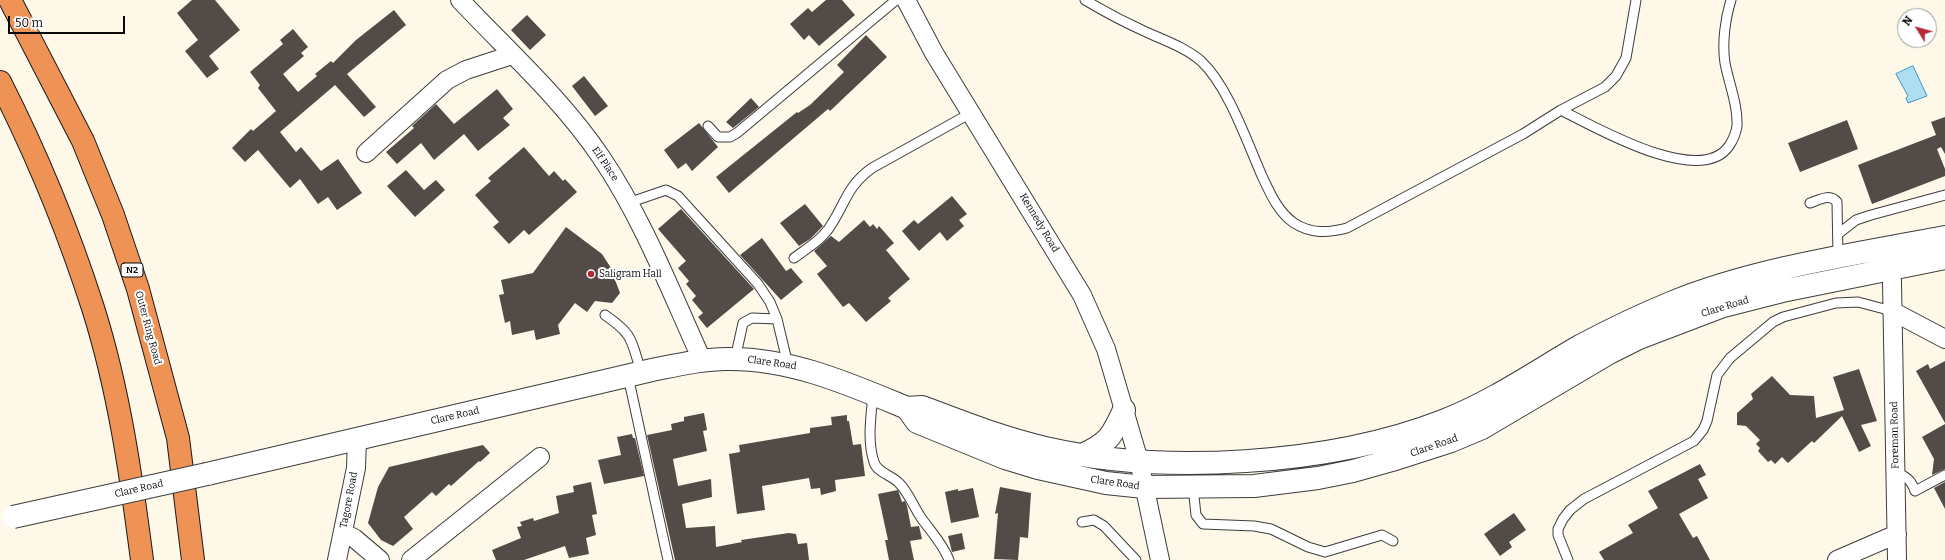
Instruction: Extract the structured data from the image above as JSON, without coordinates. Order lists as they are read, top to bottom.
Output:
{
  "streets": {
    "highway": ["N2", "Outer Ring Road"],
    "street": [
      "Elf Place",
      "Kennedy Road",
      "Clare Road",
      "Foreman Road",
      "Tagore Road"
    ]
  },
  "crossings": [
    ["Elf Place", "Clare Road"],
    ["Kennedy Road", "Clare Road"],
    ["Clare Road", "Foreman Road"],
    ["Clare Road", "Tagore Road"]
  ],
  "places": ["Saligram Hall"],
  "scale_bar": "50 m",
  "north": "top left"
}
